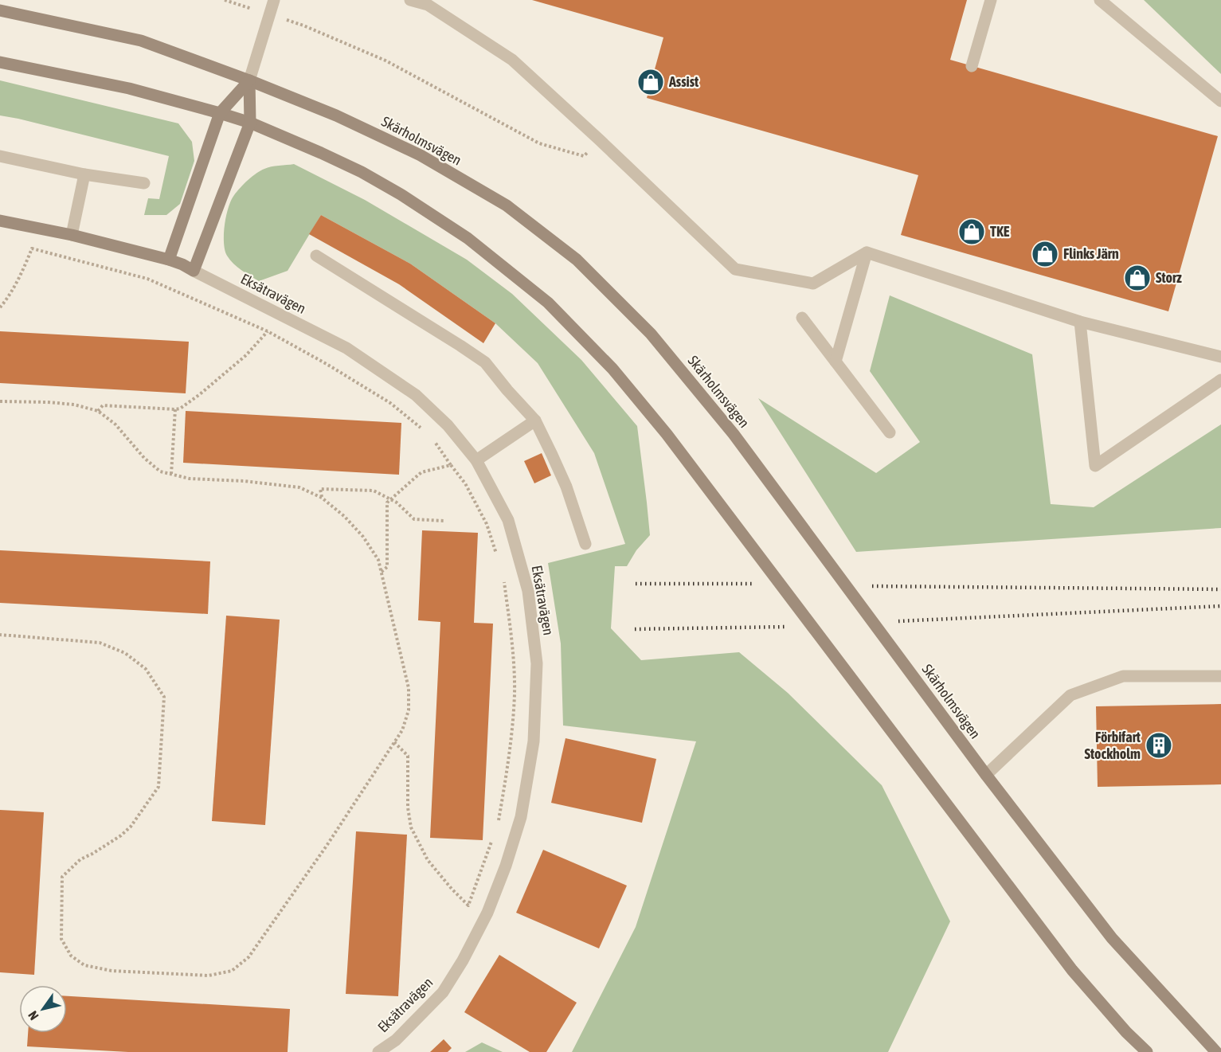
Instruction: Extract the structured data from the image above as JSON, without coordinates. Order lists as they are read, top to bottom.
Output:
{
  "streets": {
    "main road": ["Skärholmsvägen", "Eksätravägen"]
  },
  "places": {
    "shop": [
      "Assist",
      "TKE",
      "Flinks Järn",
      "Storz"
    ],
    "building": ["Förbifart Stockholm"]
  },
  "north": "bottom left"
}
